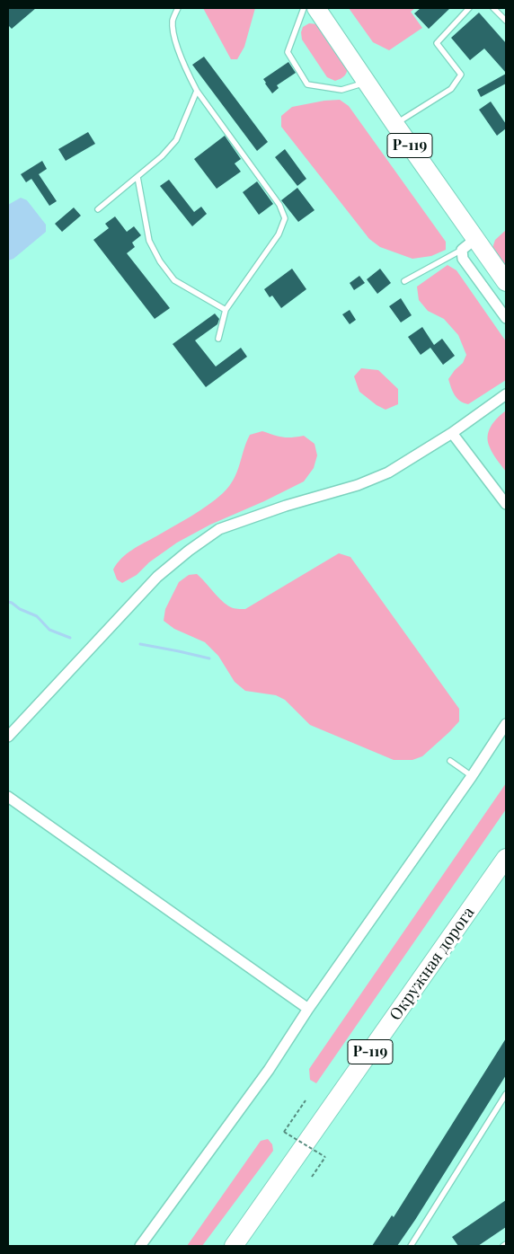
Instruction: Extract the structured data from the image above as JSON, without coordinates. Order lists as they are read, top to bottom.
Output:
{
  "streets": {
    "highway": ["Р-119", "Окружная дорога"]
  }
}
